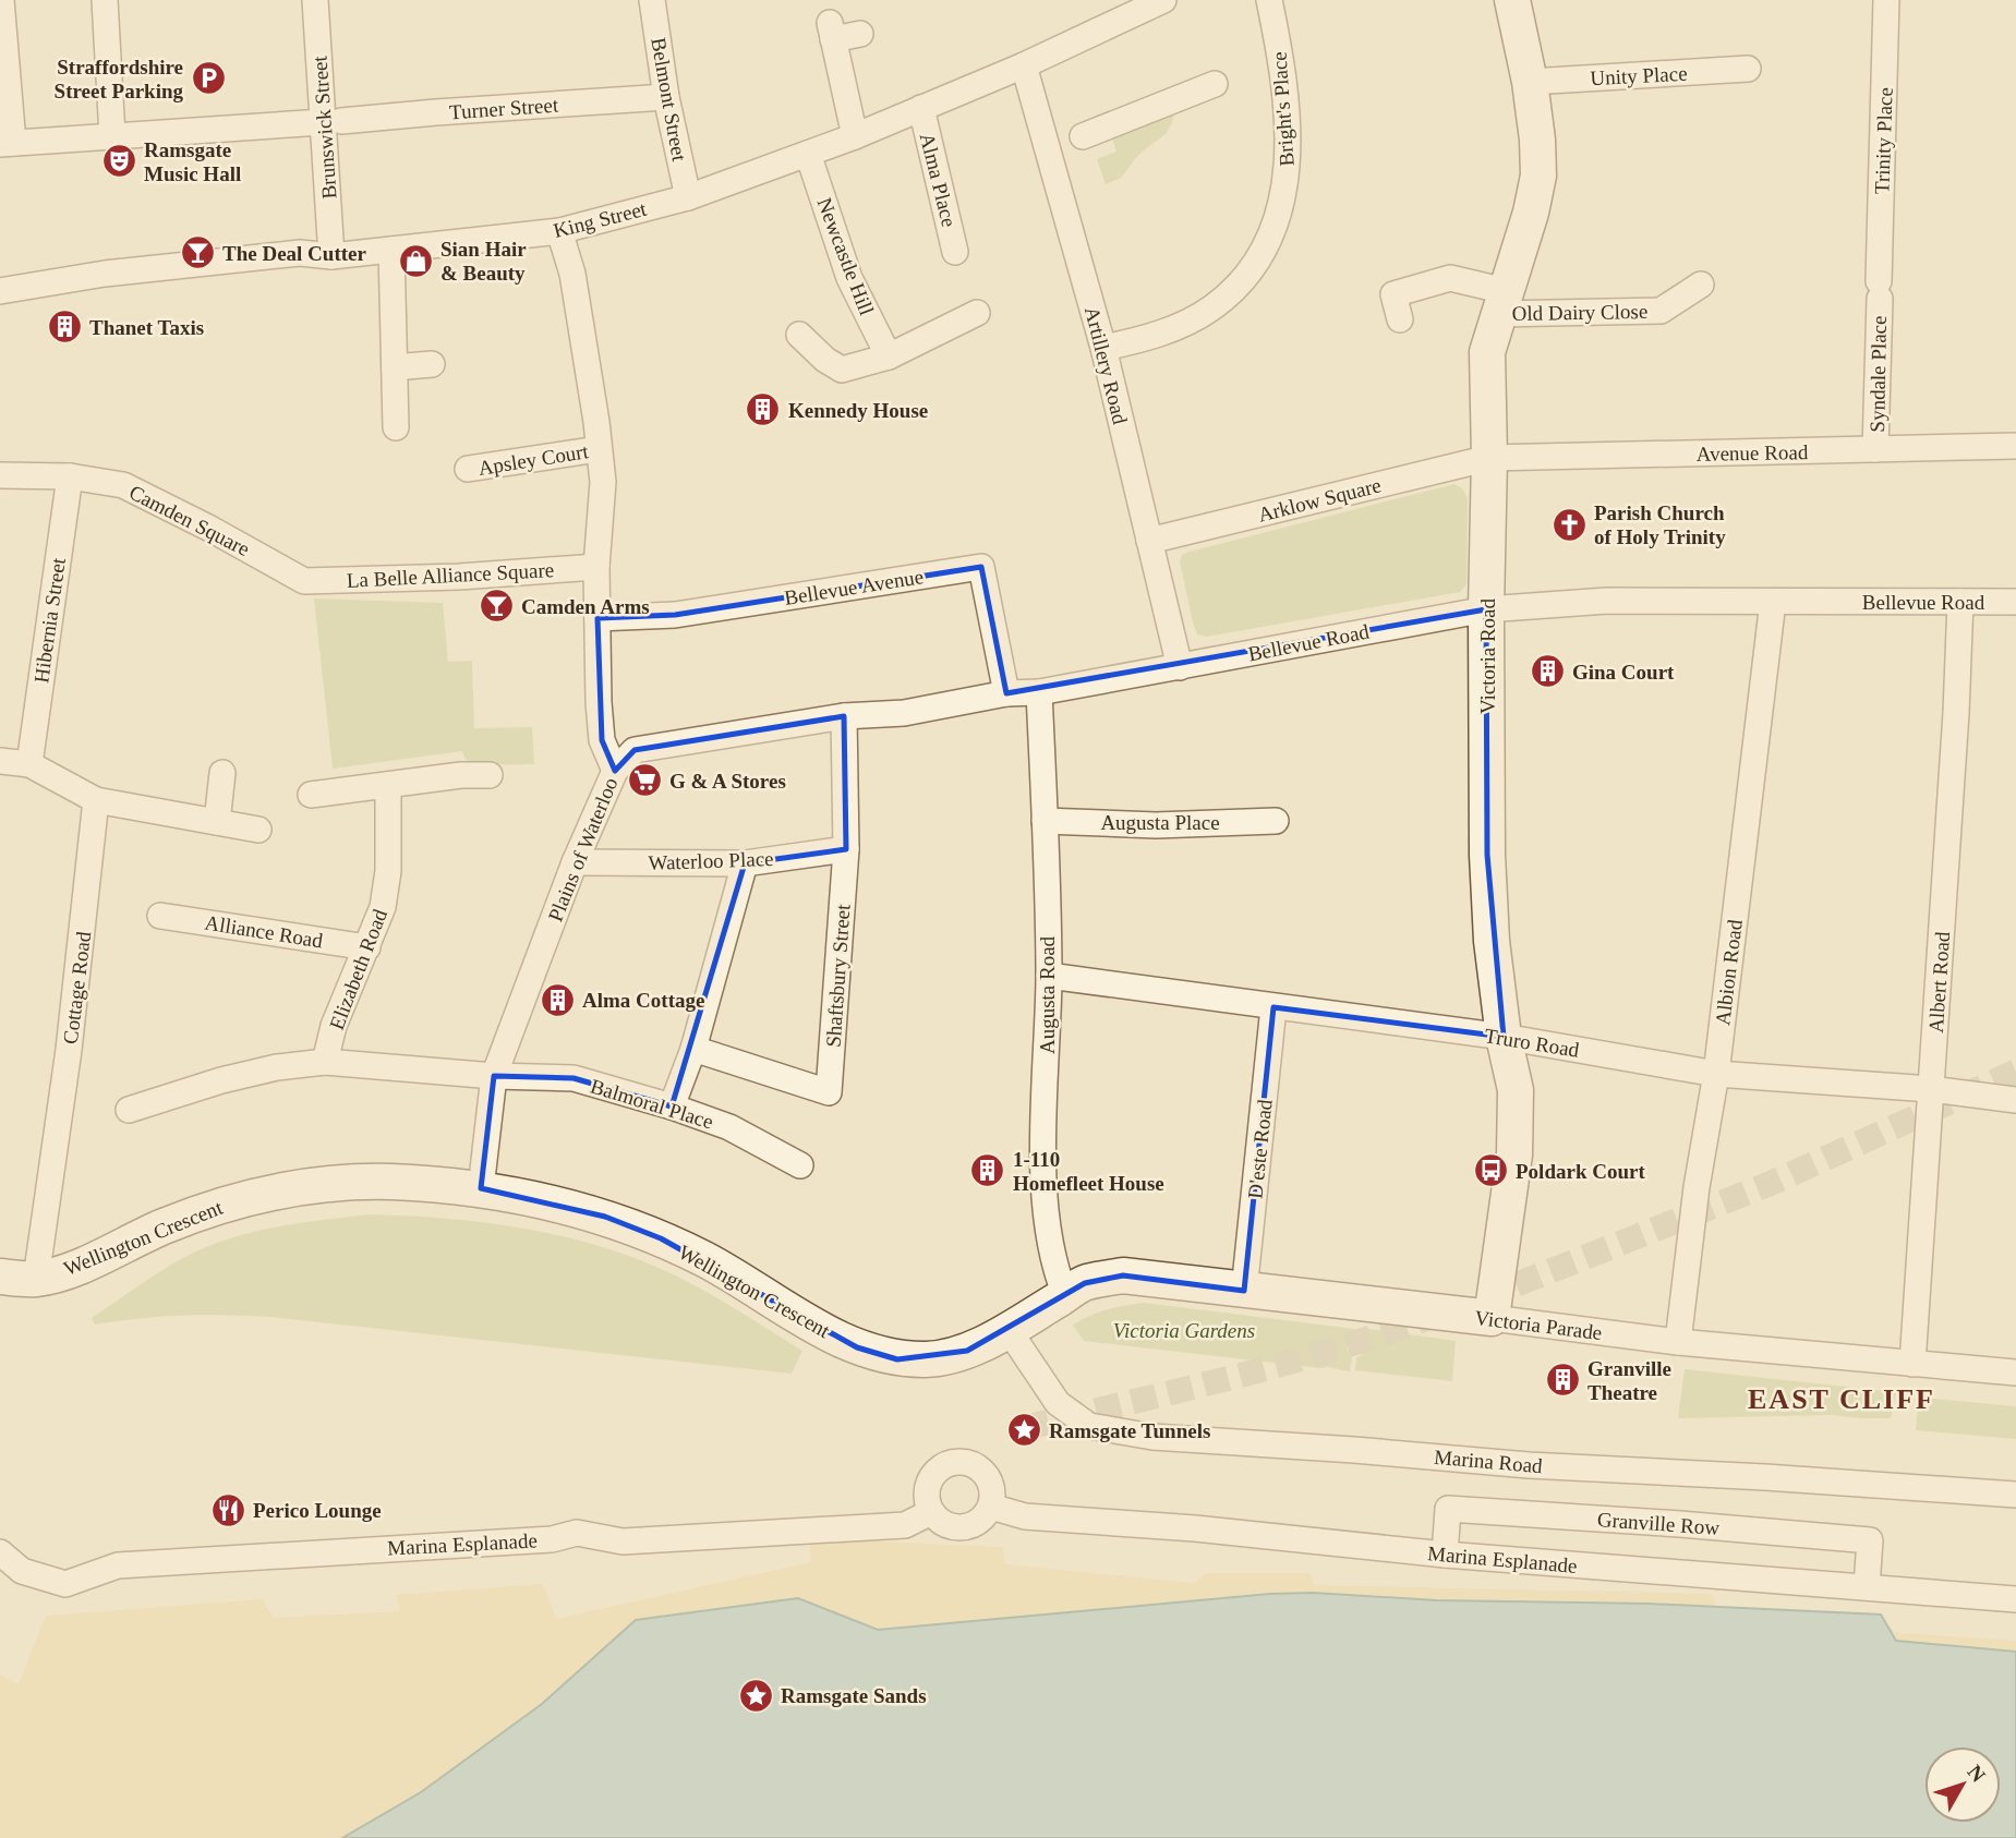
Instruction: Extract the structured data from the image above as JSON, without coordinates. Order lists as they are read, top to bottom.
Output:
{
  "streets": {
    "main road": ["Victoria Road", "Wellington Crescent", "Victoria Parade"],
    "street": [
      "Unity Place",
      "Belmont Street",
      "Turner Street",
      "Bright's Place",
      "Brunswick Street",
      "Trinity Place",
      "Alma Place",
      "King Street",
      "Newcastle Hill",
      "Old Dairy Close",
      "Artillery Road",
      "Syndale Place",
      "Avenue Road",
      "Apsley Court",
      "Arklow Square",
      "Camden Square",
      "La Belle Alliance Square",
      "Bellevue Avenue",
      "Bellevue Road",
      "Hibernia Street",
      "Augusta Place",
      "Plains of Waterloo",
      "Waterloo Place",
      "Alliance Road",
      "Elizabeth Road",
      "Albion Road",
      "Shaftsbury Street",
      "Albert Road",
      "Cottage Road",
      "Augusta Road",
      "Truro Road",
      "Balmoral Place",
      "D'este Road",
      "Marina Road",
      "Granville Row",
      "Marina Esplanade"
    ]
  },
  "crossings": [
    ["Unity Place", "Victoria Road"],
    ["Belmont Street", "Turner Street"],
    ["Belmont Street", "King Street"],
    ["Turner Street", "Brunswick Street"],
    ["Bright's Place", "Artillery Road"],
    ["Brunswick Street", "King Street"],
    ["Trinity Place", "Syndale Place"],
    ["Alma Place", "King Street"],
    ["King Street", "Newcastle Hill"],
    ["King Street", "Artillery Road"],
    ["King Street", "Plains of Waterloo"],
    ["Old Dairy Close", "Victoria Road"],
    ["Artillery Road", "Arklow Square"],
    ["Artillery Road", "Bellevue Road"],
    ["Syndale Place", "Avenue Road"],
    ["Avenue Road", "Arklow Square"],
    ["Avenue Road", "Victoria Road"],
    ["Apsley Court", "Plains of Waterloo"],
    ["Arklow Square", "Victoria Road"],
    ["Camden Square", "La Belle Alliance Square"],
    ["Camden Square", "Hibernia Street"],
    ["La Belle Alliance Square", "Plains of Waterloo"],
    ["Bellevue Avenue", "Bellevue Road"],
    ["Bellevue Avenue", "Plains of Waterloo"],
    ["Bellevue Road", "Victoria Road"],
    ["Bellevue Road", "Plains of Waterloo"],
    ["Bellevue Road", "Albion Road"],
    ["Bellevue Road", "Shaftsbury Street"],
    ["Bellevue Road", "Albert Road"],
    ["Bellevue Road", "Augusta Road"],
    ["Victoria Road", "Truro Road"],
    ["Victoria Road", "Victoria Parade"],
    ["Augusta Place", "Augusta Road"],
    ["Plains of Waterloo", "Waterloo Place"],
    ["Plains of Waterloo", "Elizabeth Road"],
    ["Plains of Waterloo", "Balmoral Place"],
    ["Plains of Waterloo", "Wellington Crescent"],
    ["Waterloo Place", "Shaftsbury Street"],
    ["Alliance Road", "Elizabeth Road"],
    ["Elizabeth Road", "Balmoral Place"],
    ["Albion Road", "Truro Road"],
    ["Albion Road", "Victoria Parade"],
    ["Albert Road", "Truro Road"],
    ["Albert Road", "Victoria Parade"],
    ["Cottage Road", "Wellington Crescent"],
    ["Augusta Road", "Truro Road"],
    ["Augusta Road", "Wellington Crescent"],
    ["Augusta Road", "Victoria Parade"],
    ["Truro Road", "D'este Road"],
    ["D'este Road", "Victoria Parade"],
    ["Wellington Crescent", "Victoria Parade"],
    ["Wellington Crescent", "Marina Road"],
    ["Granville Row", "Marina Esplanade"]
  ],
  "districts": ["EAST CLIFF"],
  "parks": ["Victoria Gardens"],
  "places": {
    "parking": ["Straffordshire Street Parking"],
    "theatre": ["Ramsgate Music Hall"],
    "bar": ["The Deal Cutter", "Camden Arms"],
    "shop": ["Sian Hair & Beauty"],
    "building": [
      "Thanet Taxis",
      "Kennedy House",
      "Gina Court",
      "Alma Cottage",
      "1-110 Homefleet House",
      "Granville Theatre"
    ],
    "church": ["Parish Church of Holy Trinity"],
    "supermarket": ["G & A Stores"],
    "bus stop": ["Poldark Court"],
    "place": ["Ramsgate Tunnels", "Ramsgate Sands"],
    "restaurant": ["Perico Lounge"]
  },
  "north": "top right"
}
